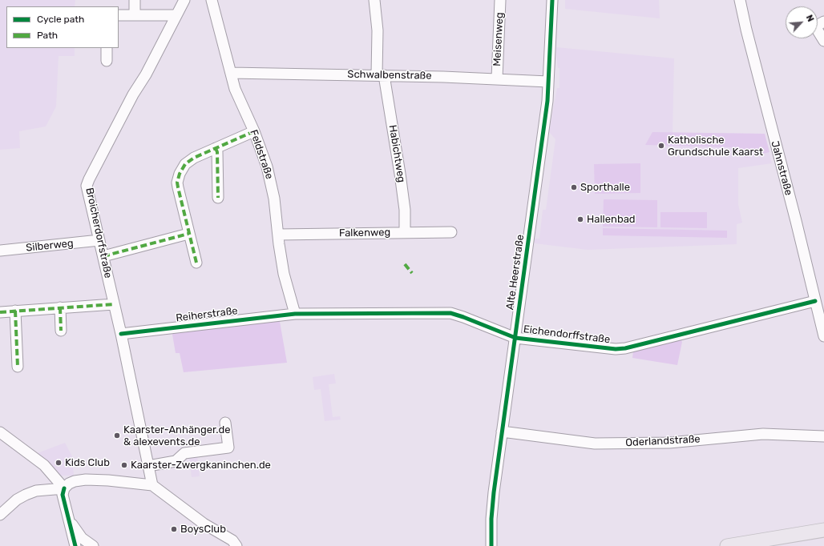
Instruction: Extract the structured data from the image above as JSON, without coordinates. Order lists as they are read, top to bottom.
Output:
{
  "streets": {
    "street": [
      "Meisenweg",
      "Schwalbenstraße",
      "Habichtweg",
      "Feldstraße",
      "Jahnstraße",
      "Broicherdorfstraße",
      "Falkenweg",
      "Silberweg",
      "Alte Heerstraße",
      "Reiherstraße",
      "Eichendorffstraße",
      "Oderlandstraße"
    ]
  },
  "crossings": [
    ["Meisenweg", "Schwalbenstraße"],
    ["Schwalbenstraße", "Habichtweg"],
    ["Schwalbenstraße", "Feldstraße"],
    ["Schwalbenstraße", "Alte Heerstraße"],
    ["Habichtweg", "Falkenweg"],
    ["Feldstraße", "Falkenweg"],
    ["Feldstraße", "Reiherstraße"],
    ["Feldstraße", "Eichendorffstraße"],
    ["Jahnstraße", "Eichendorffstraße"],
    ["Broicherdorfstraße", "Silberweg"],
    ["Broicherdorfstraße", "Reiherstraße"],
    ["Alte Heerstraße", "Eichendorffstraße"],
    ["Alte Heerstraße", "Oderlandstraße"],
    ["Reiherstraße", "Eichendorffstraße"]
  ],
  "places": [
    "Katholische Grundschule Kaarst",
    "Sporthalle",
    "Hallenbad",
    "Kaarster-Anhänger.de & alexevents.de",
    "Kids Club",
    "Kaarster-Zwergkaninchen.de",
    "BoysClub"
  ],
  "legend": ["Cycle path", "Path"],
  "north": "top right"
}
